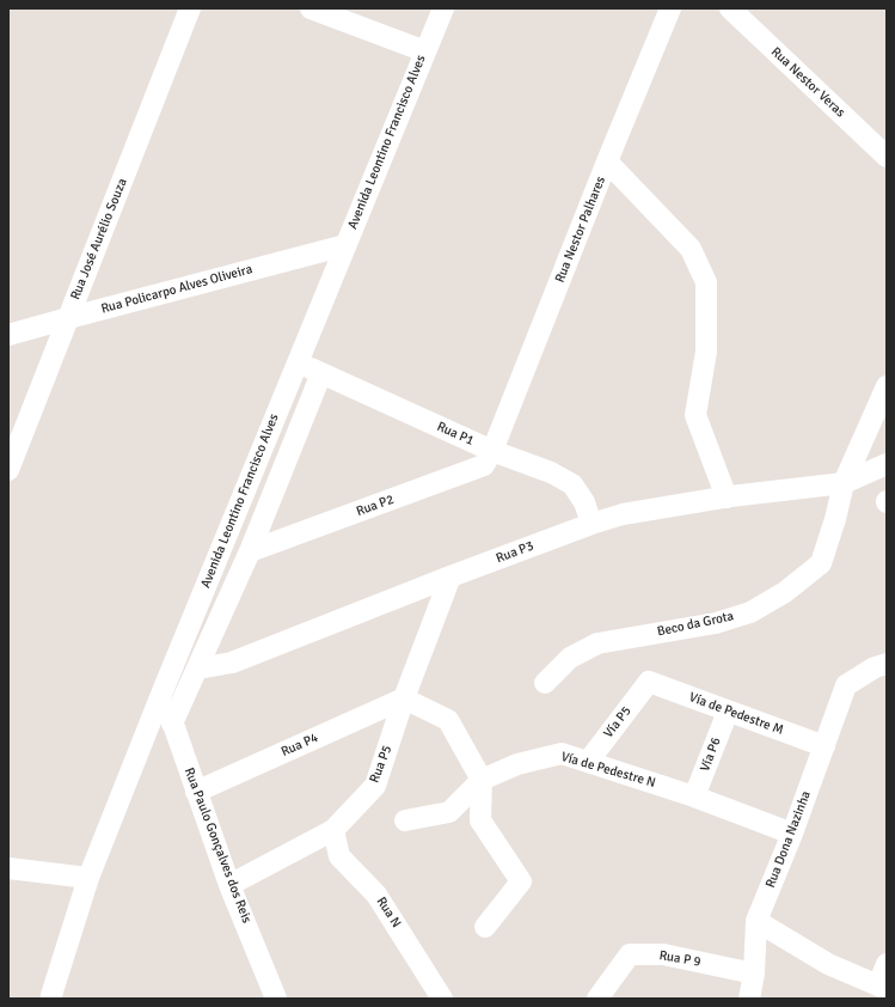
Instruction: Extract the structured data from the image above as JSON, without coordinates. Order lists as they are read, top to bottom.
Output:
{
  "streets": {
    "street": [
      "Rua Nestor Veras",
      "Avenida Leontino Francisco Alves",
      "Rua Nestor Palhares",
      "Rua José Aurélio Souza",
      "Rua Policarpo Alves Oliveira",
      "Rua P1",
      "Rua P2",
      "Rua P3",
      "Beco da Grota",
      "Vía de Pedestre M",
      "Vía P5",
      "Rua P4",
      "Vía P6",
      "Rua P5",
      "Vía de Pedestre N",
      "Rua Dona Nazinha",
      "Rua Paulo Gonçalves dos Reis",
      "Rua N",
      "Rua P 9"
    ]
  },
  "crossings": [
    ["Avenida Leontino Francisco Alves", "Rua Policarpo Alves Oliveira"],
    ["Avenida Leontino Francisco Alves", "Rua P1"],
    ["Avenida Leontino Francisco Alves", "Rua P2"],
    ["Avenida Leontino Francisco Alves", "Rua P3"],
    ["Avenida Leontino Francisco Alves", "Rua Paulo Gonçalves dos Reis"],
    ["Rua Nestor Palhares", "Rua P1"],
    ["Rua Nestor Palhares", "Rua P2"],
    ["Rua José Aurélio Souza", "Rua Policarpo Alves Oliveira"],
    ["Rua P1", "Rua P2"],
    ["Rua P1", "Rua P3"],
    ["Rua P3", "Beco da Grota"],
    ["Rua P3", "Rua P5"],
    ["Vía de Pedestre M", "Vía P5"],
    ["Vía de Pedestre M", "Vía P6"],
    ["Vía de Pedestre M", "Rua Dona Nazinha"],
    ["Vía P5", "Vía de Pedestre N"],
    ["Rua P4", "Rua P5"],
    ["Rua P4", "Rua Paulo Gonçalves dos Reis"],
    ["Vía P6", "Vía de Pedestre N"],
    ["Rua P5", "Rua Paulo Gonçalves dos Reis"],
    ["Rua P5", "Rua N"],
    ["Vía de Pedestre N", "Rua Dona Nazinha"],
    ["Rua Dona Nazinha", "Rua P 9"]
  ]
}
